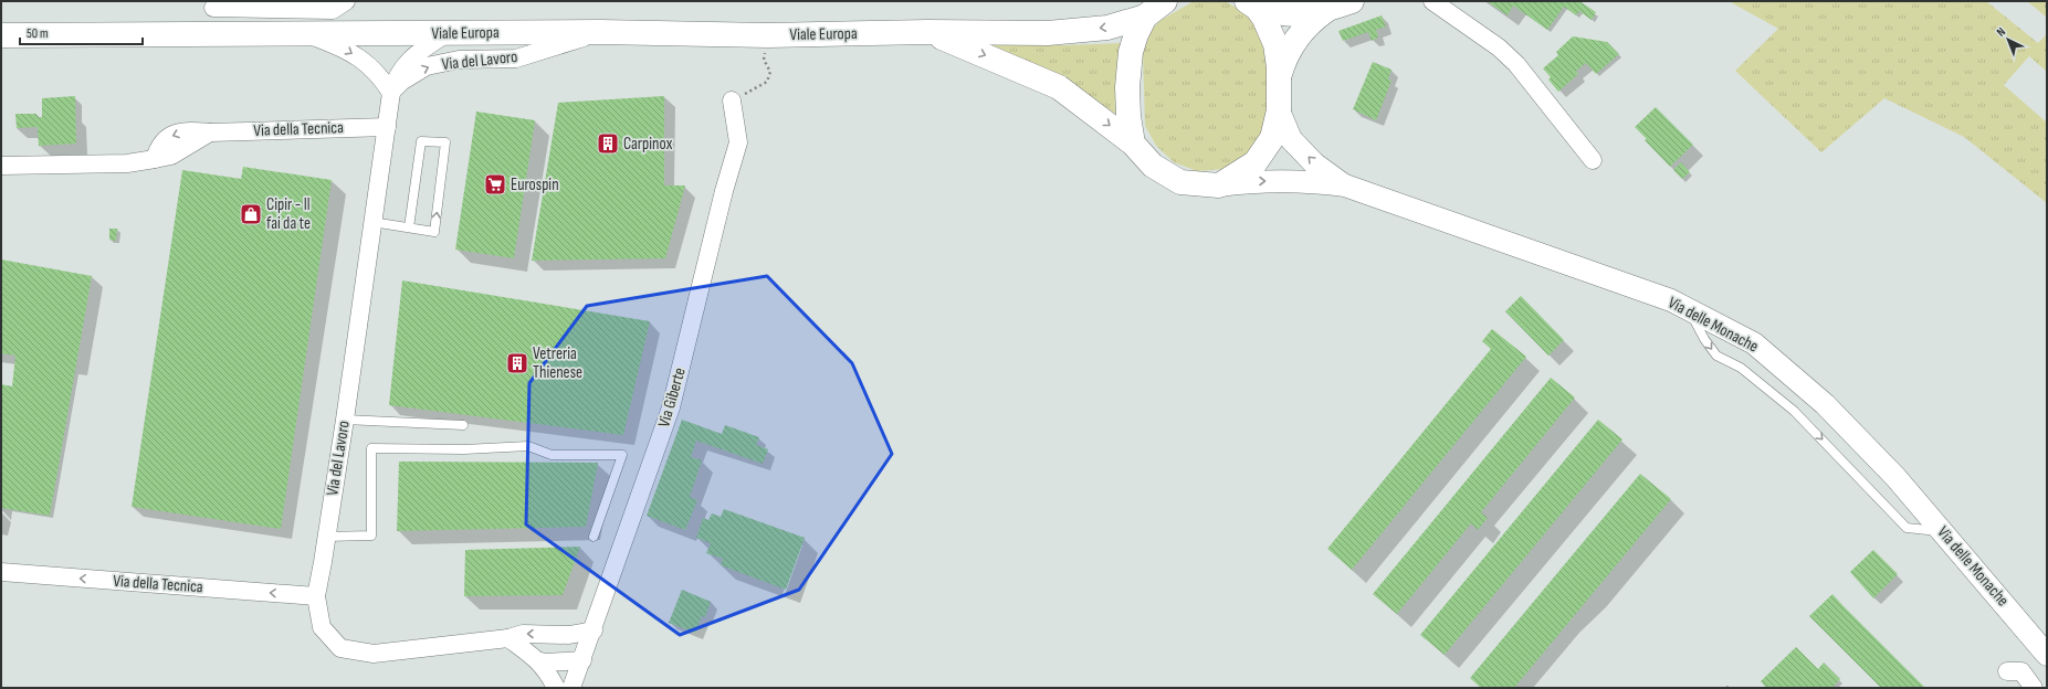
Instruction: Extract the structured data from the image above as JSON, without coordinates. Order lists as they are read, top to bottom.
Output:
{
  "streets": {
    "main road": ["Viale Europa"],
    "street": [
      "Via del Lavoro",
      "Via della Tecnica",
      "Via delle Monache",
      "Via Giberte"
    ]
  },
  "crossings": [
    ["Viale Europa", "Via del Lavoro"],
    ["Via del Lavoro", "Via della Tecnica"],
    ["Via del Lavoro", "Via Giberte"]
  ],
  "one_way": ["Via della Tecnica"],
  "places": {
    "building": ["Carpinox", "Vetreria Thienese"],
    "supermarket": ["Eurospin"],
    "shop": ["Cipir - Il fai da te"]
  },
  "scale_bar": "50 m",
  "north": "top left"
}
